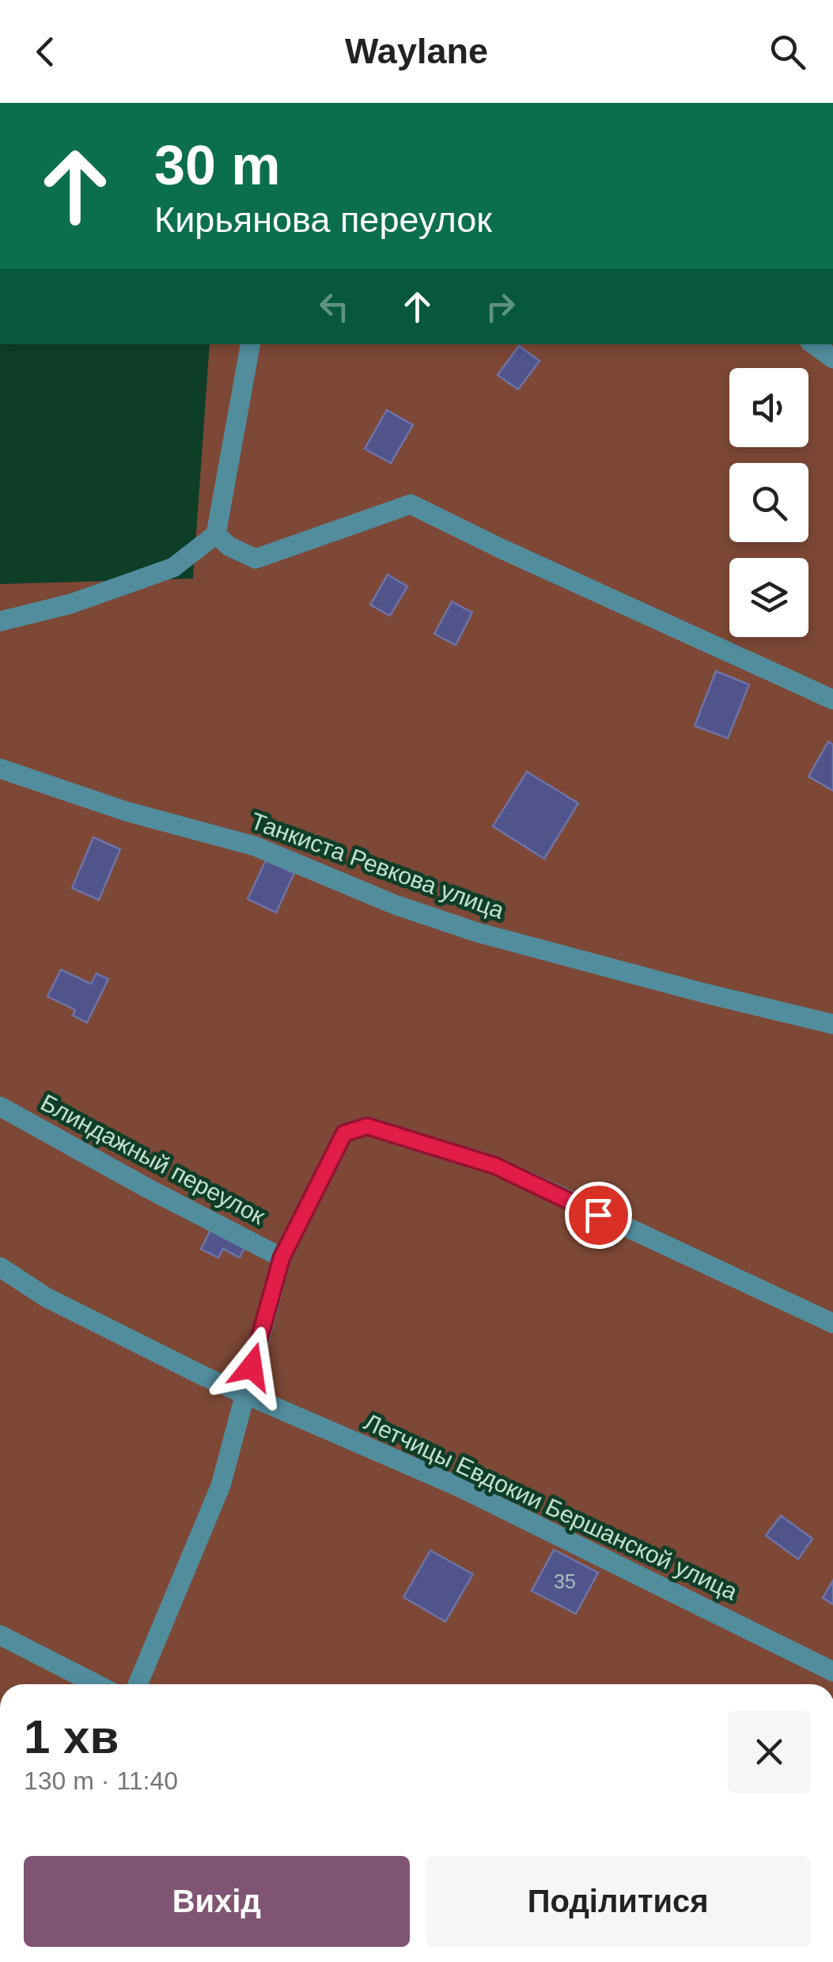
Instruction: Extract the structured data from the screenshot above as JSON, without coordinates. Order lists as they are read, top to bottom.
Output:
{
  "streets": {
    "lane": ["Танкиста Ревкова улица", "Блиндажный переулок", "Летчицы Евдокии Бершанской улица"]
  },
  "house_numbers": ["35"],
  "page": {
    "header": "Waylane",
    "turn": ["30 m", "Кирьянова переулок"],
    "heading": ["1 хв", "130 m · 11:40"],
    "buttons": ["Вихід", "Поділитися"]
  }
}
